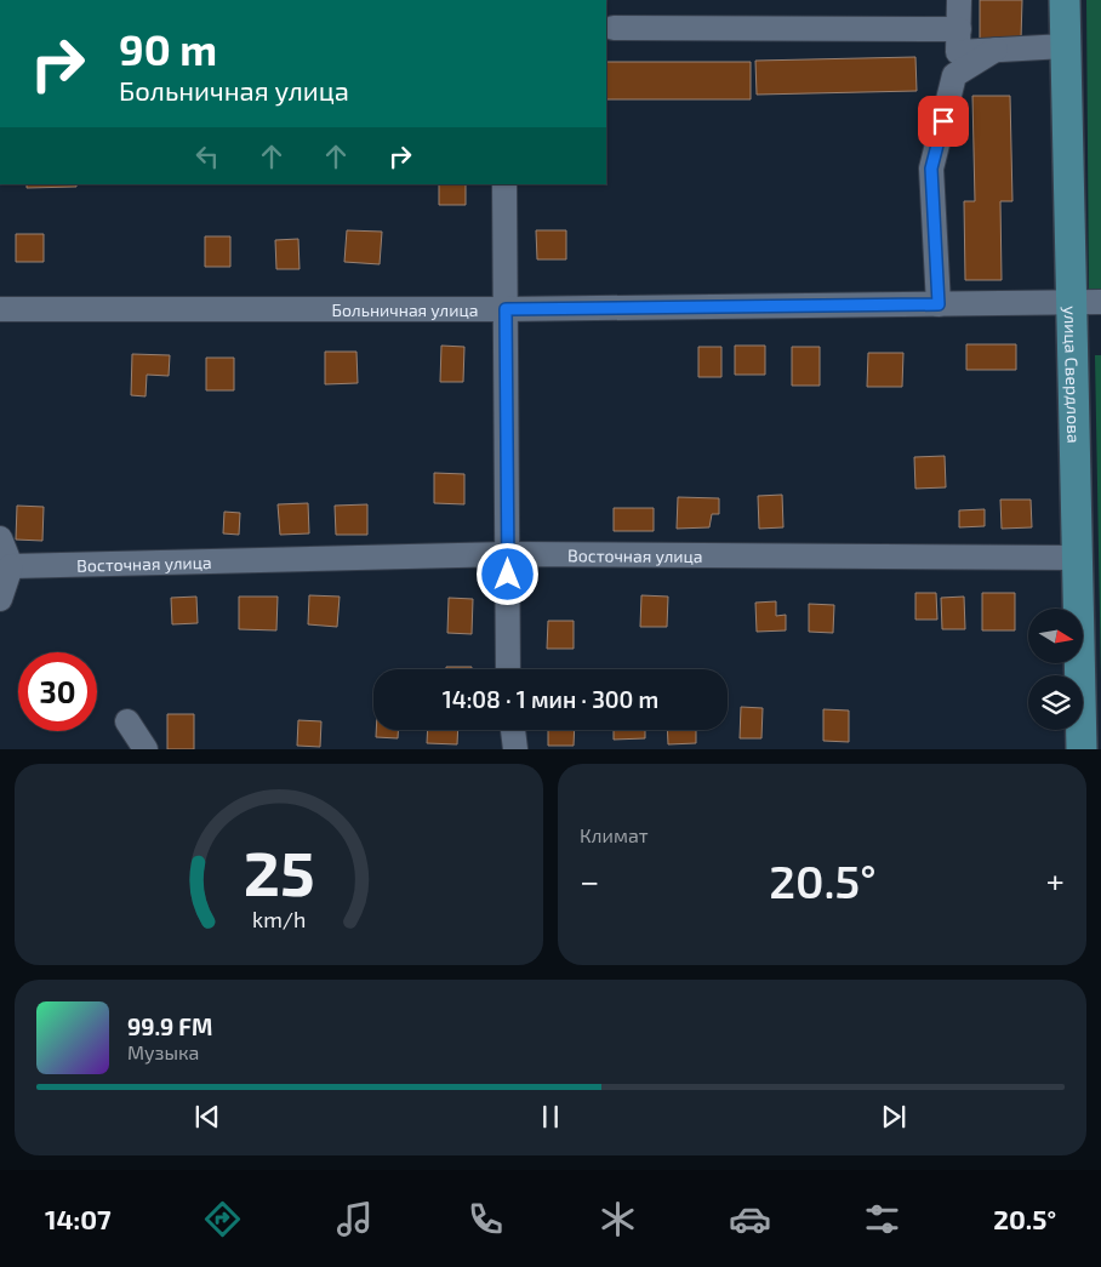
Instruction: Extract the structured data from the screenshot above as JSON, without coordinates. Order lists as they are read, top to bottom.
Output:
{
  "streets": {
    "main road": ["улица Свердлова"],
    "street": ["Больничная улица", "Восточная улица"]
  },
  "crossings": [
    ["Больничная улица", "улица Свердлова"],
    ["улица Свердлова", "Восточная улица"]
  ],
  "north": "right",
  "page": {
    "turn": ["90 m", "Больничная улица"],
    "limit": "30",
    "trip": "14:08 · 1 мин · 300 m",
    "tile": "Климат",
    "heat": ["−", "20.5°", "+"],
    "song": ["99.9 FM", "Музыка"],
    "tabs": ["14:07", "20.5°"],
    "gauge": ["25", "km/h"]
  }
}
